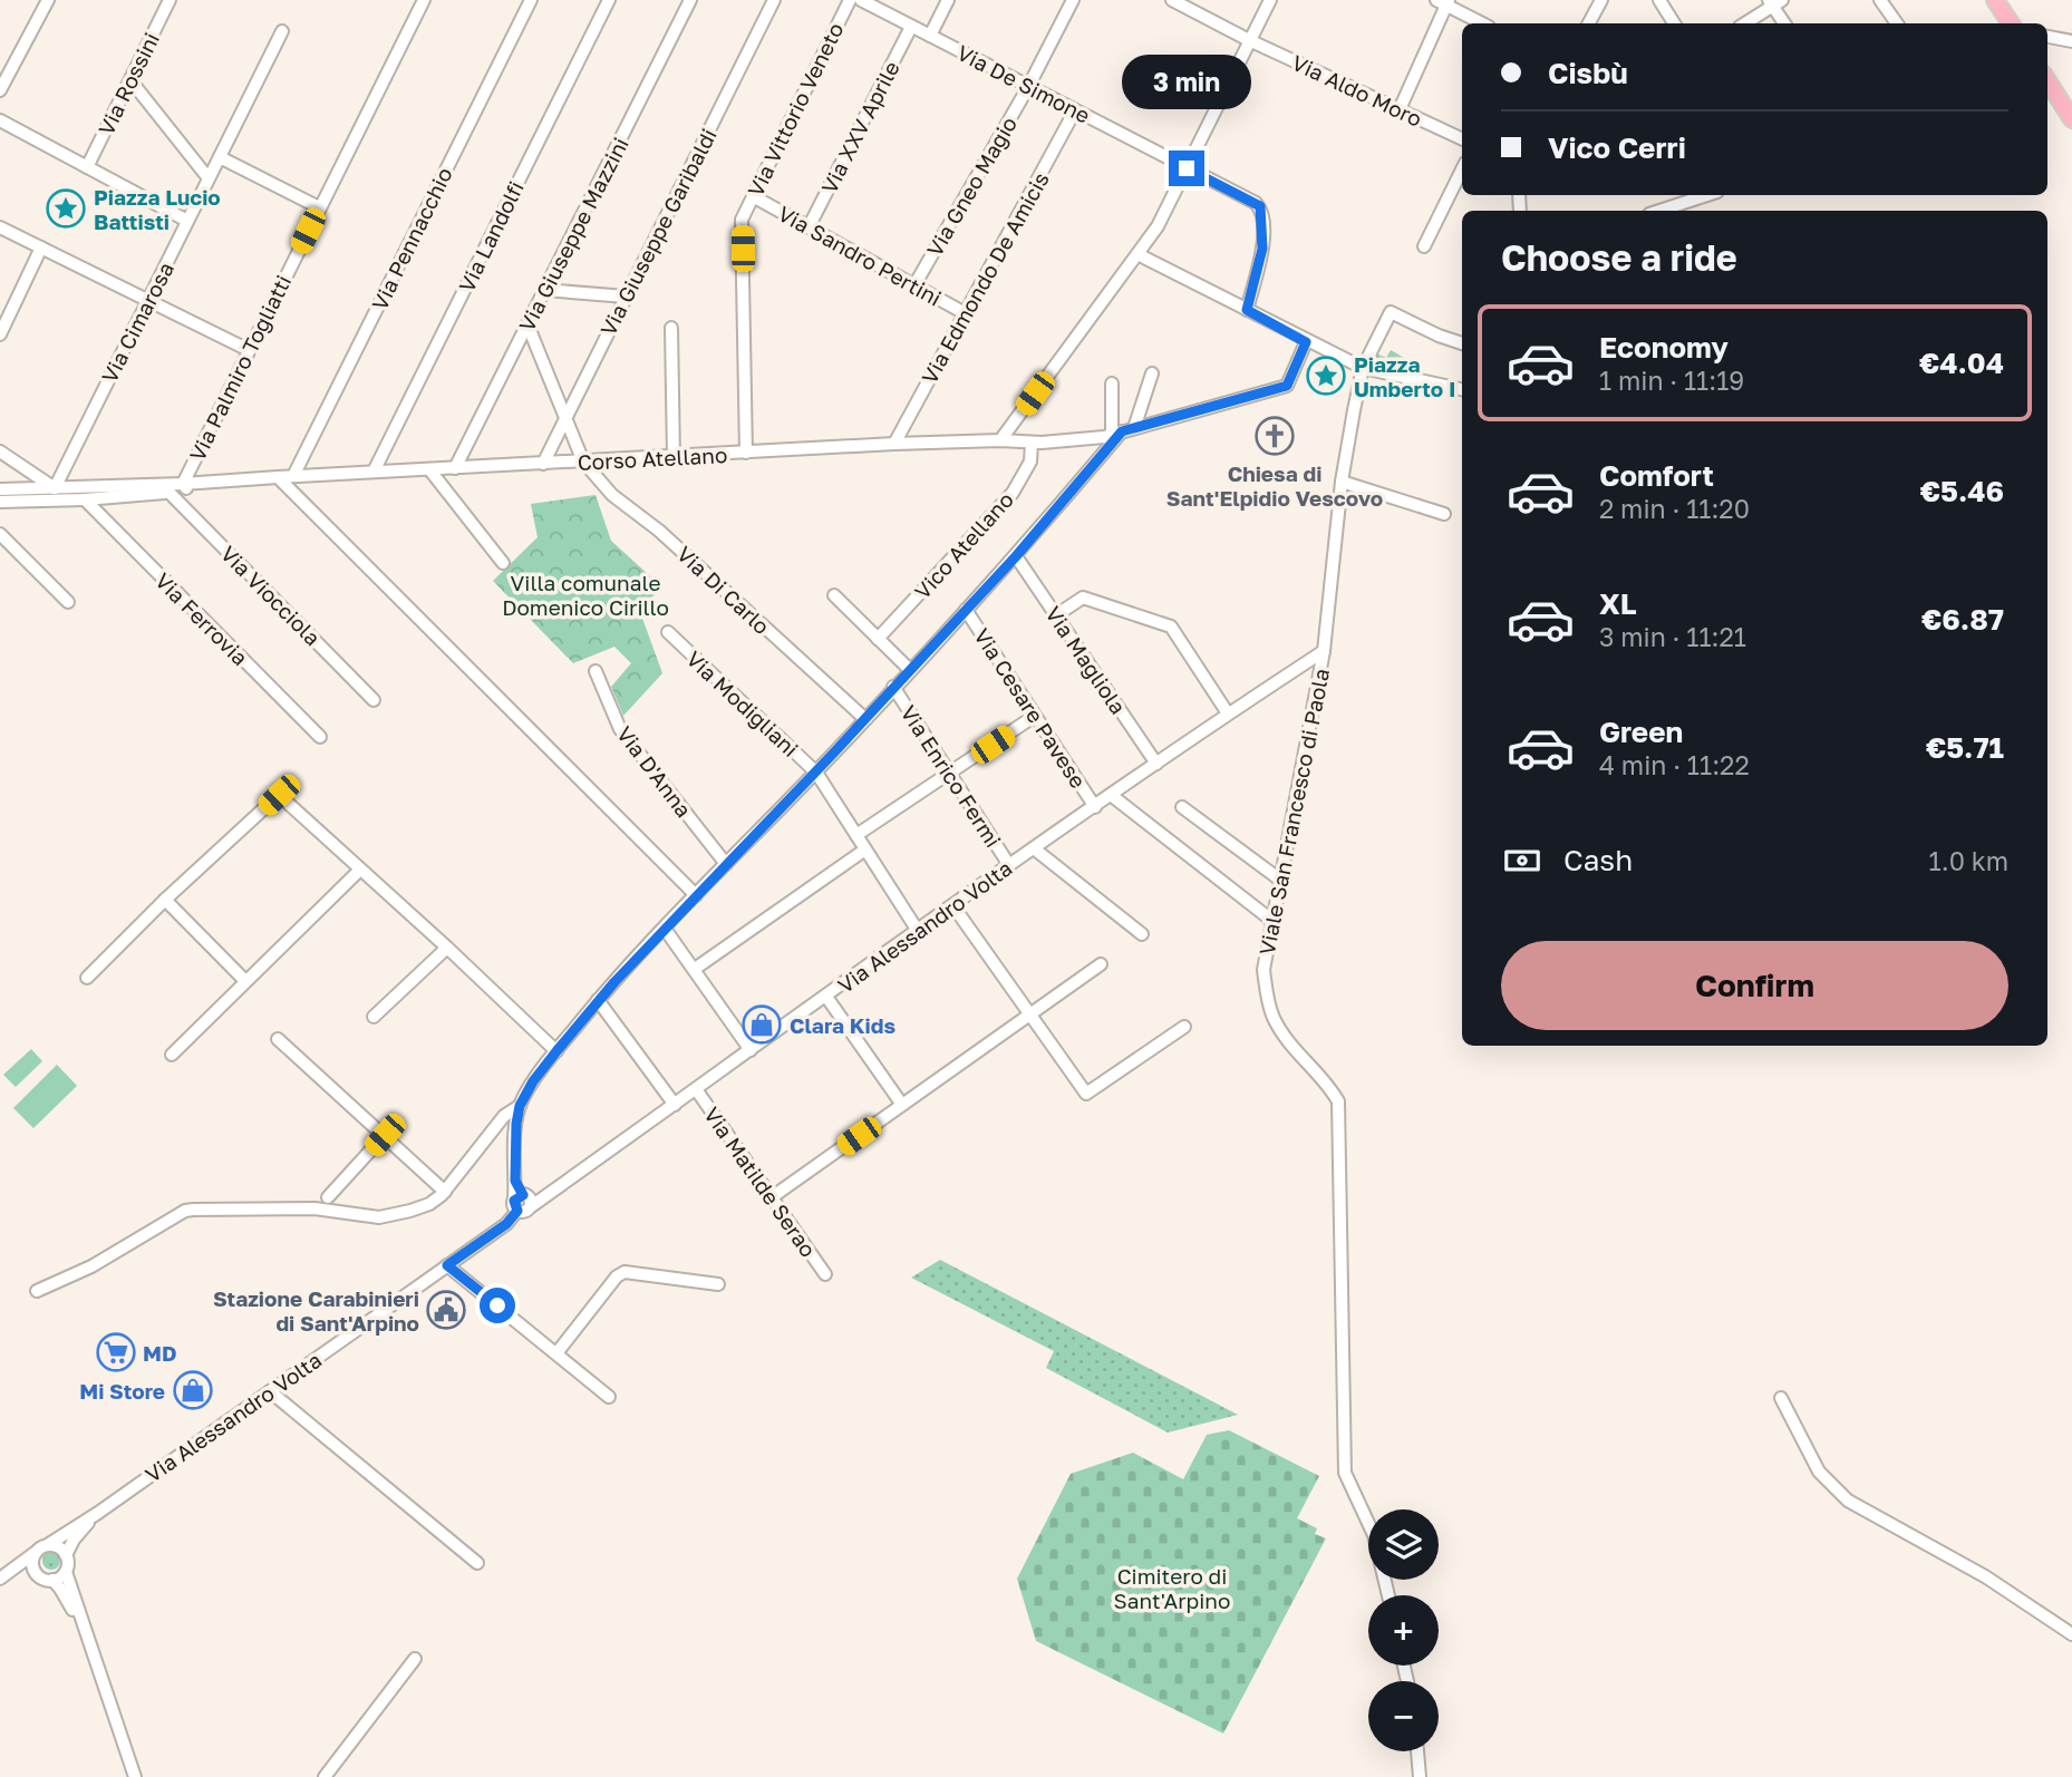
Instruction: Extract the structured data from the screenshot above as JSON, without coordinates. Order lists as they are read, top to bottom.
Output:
{
  "streets": {
    "street": [
      "Via Rossini",
      "Via De Simone",
      "Via Aldo Moro",
      "Via Vittorio Veneto",
      "Via XXV Aprile",
      "Via Gneo Magio",
      "Via Giuseppe Garibaldi",
      "Via Giuseppe Mazzini",
      "Via Landolfi",
      "Via Pennacchio",
      "Via Sandro Pertini",
      "Via Edmondo De Amicis",
      "Via Cimarosa",
      "Via Palmiro Togliatti",
      "Corso Atellano",
      "Vico Atellano",
      "Via Di Carlo",
      "Via Viocciola",
      "Via Ferrovia",
      "Via Magliola",
      "Via Modigliani",
      "Via Cesare Pavese",
      "Via D'Anna",
      "Via Enrico Fermi",
      "Viale San Francesco di Paola",
      "Via Alessandro Volta",
      "Via Matilde Serao"
    ]
  },
  "crossings": [
    ["Via De Simone", "Via XXV Aprile"],
    ["Via De Simone", "Via Gneo Magio"],
    ["Via De Simone", "Via Edmondo De Amicis"],
    ["Via Vittorio Veneto", "Via Sandro Pertini"],
    ["Via Vittorio Veneto", "Corso Atellano"],
    ["Via XXV Aprile", "Via Sandro Pertini"],
    ["Via Gneo Magio", "Via Sandro Pertini"],
    ["Via Giuseppe Garibaldi", "Corso Atellano"],
    ["Via Giuseppe Mazzini", "Corso Atellano"],
    ["Via Landolfi", "Corso Atellano"],
    ["Via Pennacchio", "Corso Atellano"],
    ["Via Sandro Pertini", "Via Edmondo De Amicis"],
    ["Via Edmondo De Amicis", "Corso Atellano"],
    ["Via Cimarosa", "Corso Atellano"],
    ["Via Palmiro Togliatti", "Corso Atellano"],
    ["Corso Atellano", "Vico Atellano"],
    ["Corso Atellano", "Via Di Carlo"],
    ["Via Magliola", "Via Alessandro Volta"],
    ["Via Modigliani", "Via Alessandro Volta"],
    ["Via Cesare Pavese", "Via Alessandro Volta"],
    ["Via Enrico Fermi", "Via Alessandro Volta"],
    ["Viale San Francesco di Paola", "Via Alessandro Volta"],
    ["Via Alessandro Volta", "Via Matilde Serao"]
  ],
  "parks": ["Villa comunale Domenico Cirillo", "Cimitero di Sant'Arpino"],
  "places": {
    "place": ["Piazza Lucio Battisti", "Piazza Umberto I"],
    "church": ["Chiesa di Sant'Elpidio Vescovo"],
    "shop": ["Clara Kids", "Mi Store"],
    "public building": ["Stazione Carabinieri di Sant'Arpino"],
    "supermarket": ["MD"]
  },
  "page": {
    "banner": ["Cisbù", "Vico Cerri"],
    "bubble": "3 min",
    "heading": "Choose a ride",
    "list": [
      {
        "name": "Economy",
        "note": "1 min · 11:19",
        "value": "€4.04"
      },
      {
        "name": "Comfort",
        "note": "2 min · 11:20",
        "value": "€5.46"
      },
      {
        "name": "XL",
        "note": "3 min · 11:21",
        "value": "€6.87"
      },
      {
        "name": "Green",
        "note": "4 min · 11:22",
        "value": "€5.71"
      }
    ],
    "pay": ["Cash", "1.0 km"],
    "buttons": "Confirm",
    "map_buttons": ["+", "−"]
  }
}
